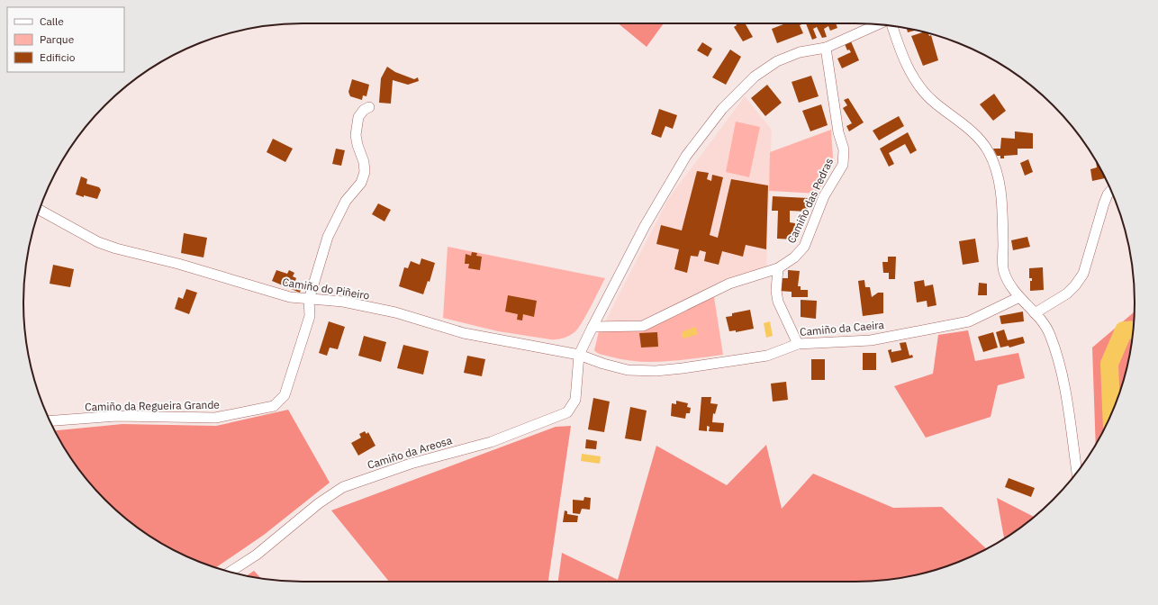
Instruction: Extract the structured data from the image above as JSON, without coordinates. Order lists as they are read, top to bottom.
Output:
{
  "streets": {
    "street": [
      "Camiño das Pedras",
      "Camiño do Piñeiro",
      "Camiño da Caeira",
      "Camiño da Regueira Grande",
      "Camiño da Areosa"
    ]
  },
  "crossings": [
    ["Camiño das Pedras", "Camiño da Areosa"],
    ["Camiño do Piñeiro", "Camiño da Caeira"],
    ["Camiño do Piñeiro", "Camiño da Regueira Grande"],
    ["Camiño do Piñeiro", "Camiño da Areosa"],
    ["Camiño da Caeira", "Camiño da Areosa"]
  ],
  "legend": ["Calle", "Parque", "Edificio"]
}
